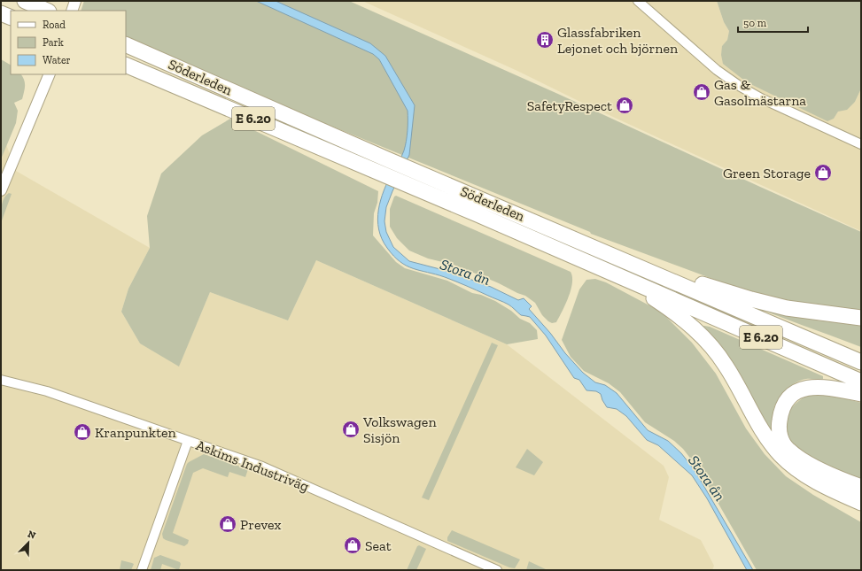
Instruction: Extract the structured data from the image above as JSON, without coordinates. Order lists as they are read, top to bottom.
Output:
{
  "streets": {
    "highway": ["Söderleden", "E 6.20"],
    "street": ["Askims Industriväg"]
  },
  "water": ["Stora ån"],
  "places": {
    "building": ["Glassfabriken Lejonet och björnen"],
    "shop": [
      "Gas & Gasolmästarna",
      "SafetyRespect",
      "Green Storage",
      "Volkswagen Sisjön",
      "Kranpunkten",
      "Prevex",
      "Seat"
    ]
  },
  "legend": ["Road", "Park", "Water"],
  "scale_bar": "50 m",
  "north": "top right"
}
